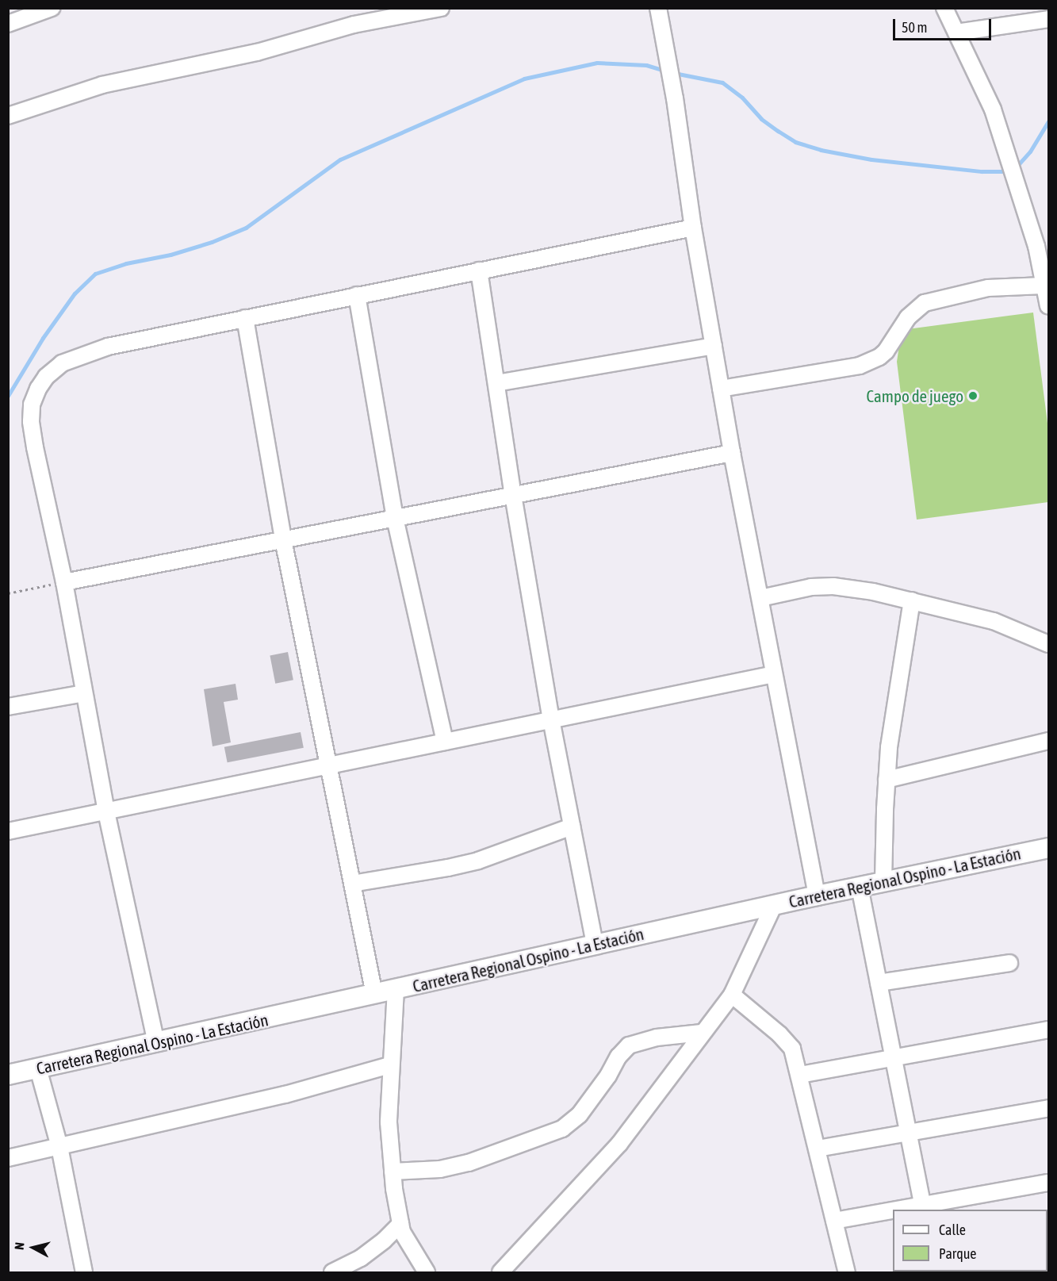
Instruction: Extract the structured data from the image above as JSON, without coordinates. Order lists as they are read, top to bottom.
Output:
{
  "streets": {
    "main road": ["Carretera Regional Ospino - La Estación"]
  },
  "places": ["Campo de juego"],
  "legend": ["Calle", "Parque"],
  "scale_bar": "50 m",
  "north": "left"
}
